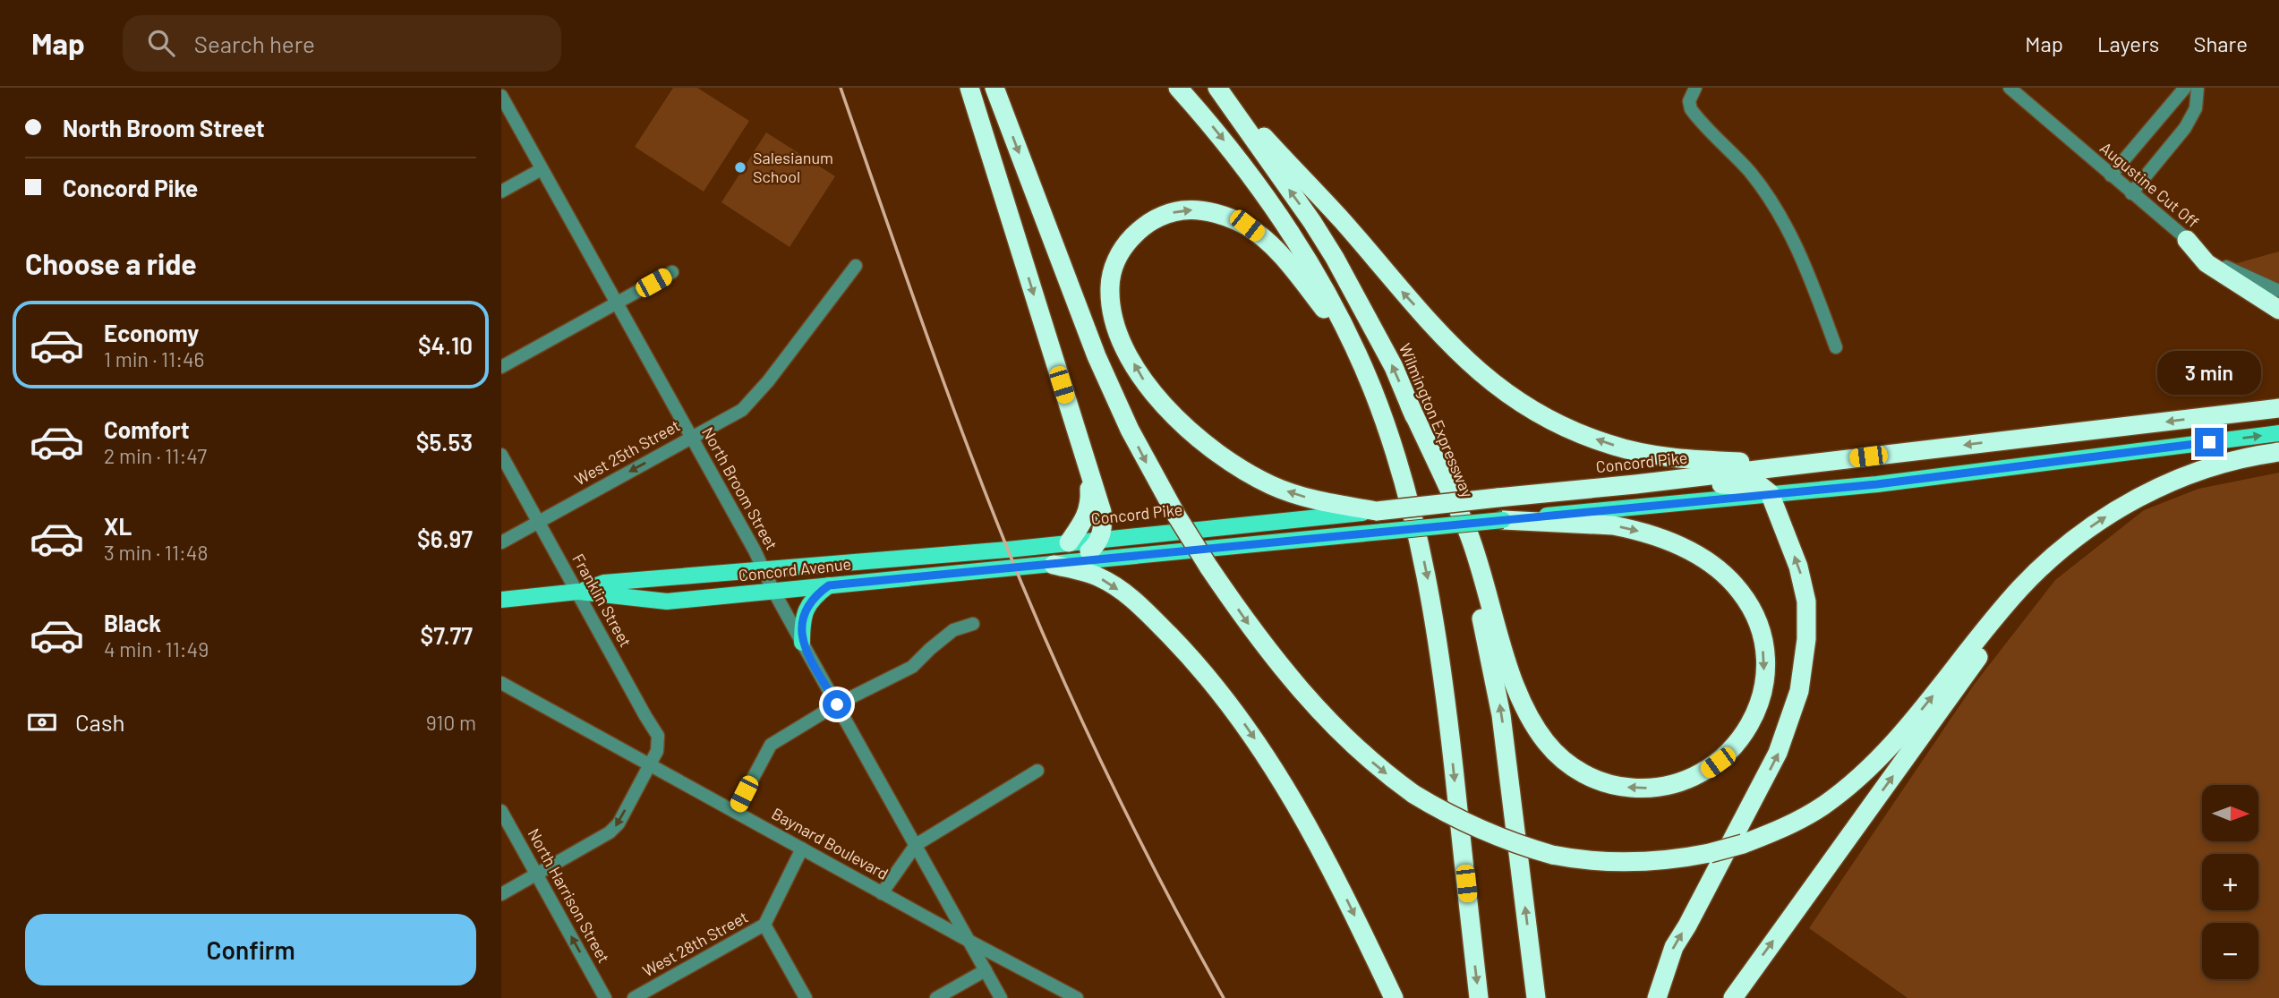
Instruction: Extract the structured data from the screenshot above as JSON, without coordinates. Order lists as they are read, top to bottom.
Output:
{
  "streets": {
    "highway": ["Wilmington Expressway", "Concord Pike"],
    "main road": ["Concord Avenue"],
    "street": [
      "Augustine Cut Off",
      "West 25th Street",
      "North Broom Street",
      "Franklin Street",
      "Baynard Boulevard",
      "North Harrison Street",
      "West 28th Street"
    ]
  },
  "crossings": [
    ["West 25th Street", "North Broom Street"],
    ["West 25th Street", "Franklin Street"],
    ["Concord Pike", "Concord Avenue"],
    ["North Broom Street", "Concord Avenue"],
    ["North Broom Street", "Baynard Boulevard"],
    ["Concord Avenue", "Franklin Street"],
    ["Franklin Street", "Baynard Boulevard"],
    ["Franklin Street", "North Harrison Street"],
    ["Baynard Boulevard", "West 28th Street"]
  ],
  "one_way": ["West 25th Street", "North Harrison Street"],
  "places": ["Salesianum School"],
  "north": "right",
  "page": {
    "header": "Map",
    "search": "Search here",
    "nav": ["Map", "Layers", "Share"],
    "banner": ["North Broom Street", "Concord Pike"],
    "heading": "Choose a ride",
    "list": [
      {
        "name": "Economy",
        "note": "1 min · 11:46",
        "value": "$4.10"
      },
      {
        "name": "Comfort",
        "note": "2 min · 11:47",
        "value": "$5.53"
      },
      {
        "name": "XL",
        "note": "3 min · 11:48",
        "value": "$6.97"
      },
      {
        "name": "Black",
        "note": "4 min · 11:49",
        "value": "$7.77"
      }
    ],
    "bubble": "3 min",
    "pay": ["Cash", "910 m"],
    "map_buttons": ["+", "−"],
    "buttons": "Confirm"
  }
}
